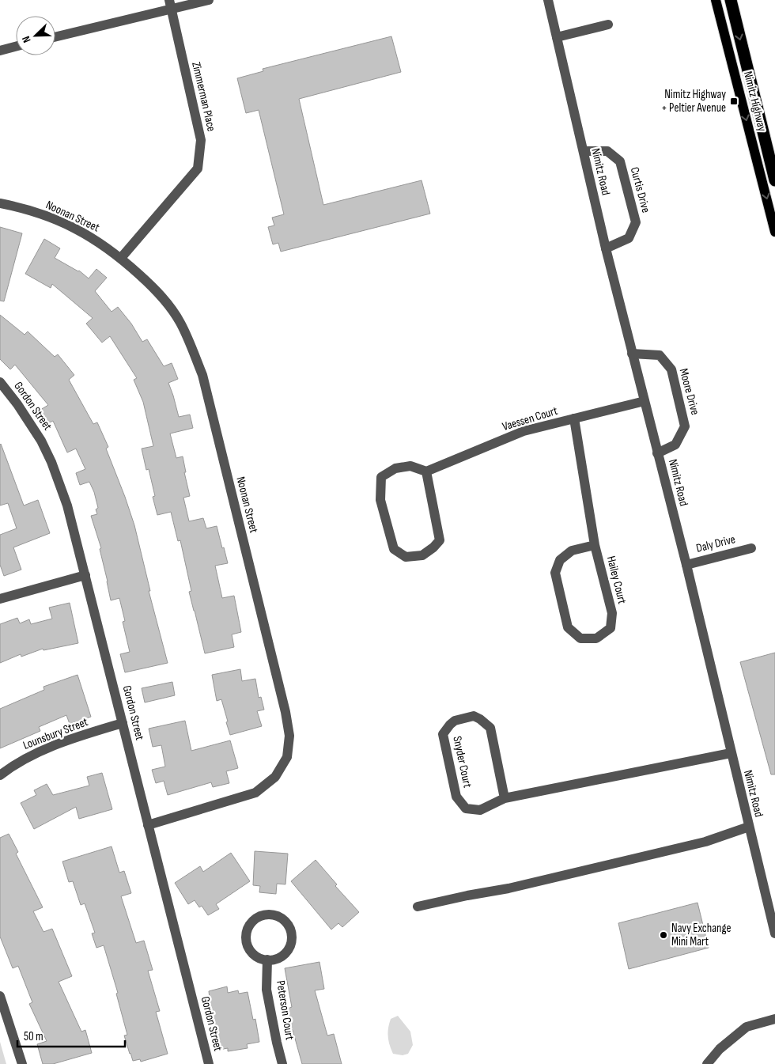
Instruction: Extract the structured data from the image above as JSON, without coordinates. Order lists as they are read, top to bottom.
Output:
{
  "streets": {
    "main road": ["Nimitz Highway"],
    "street": [
      "Zimmerman Place",
      "Nimitz Road",
      "Curtis Drive",
      "Noonan Street",
      "Moore Drive",
      "Gordon Street",
      "Vaessen Court",
      "Daly Drive",
      "Hailey Court",
      "Lounsbury Street",
      "Snyder Court",
      "Peterson Court"
    ]
  },
  "crossings": [
    ["Zimmerman Place", "Noonan Street"],
    ["Nimitz Road", "Curtis Drive"],
    ["Nimitz Road", "Moore Drive"],
    ["Nimitz Road", "Vaessen Court"],
    ["Nimitz Road", "Daly Drive"],
    ["Nimitz Road", "Snyder Court"],
    ["Noonan Street", "Gordon Street"],
    ["Gordon Street", "Lounsbury Street"],
    ["Vaessen Court", "Hailey Court"]
  ],
  "one_way": ["Nimitz Highway"],
  "places": {
    "transit": ["Nimitz Highway + Peltier Avenue"],
    "other": ["Navy Exchange Mini Mart"]
  },
  "scale_bar": "50 m",
  "north": "bottom left"
}
